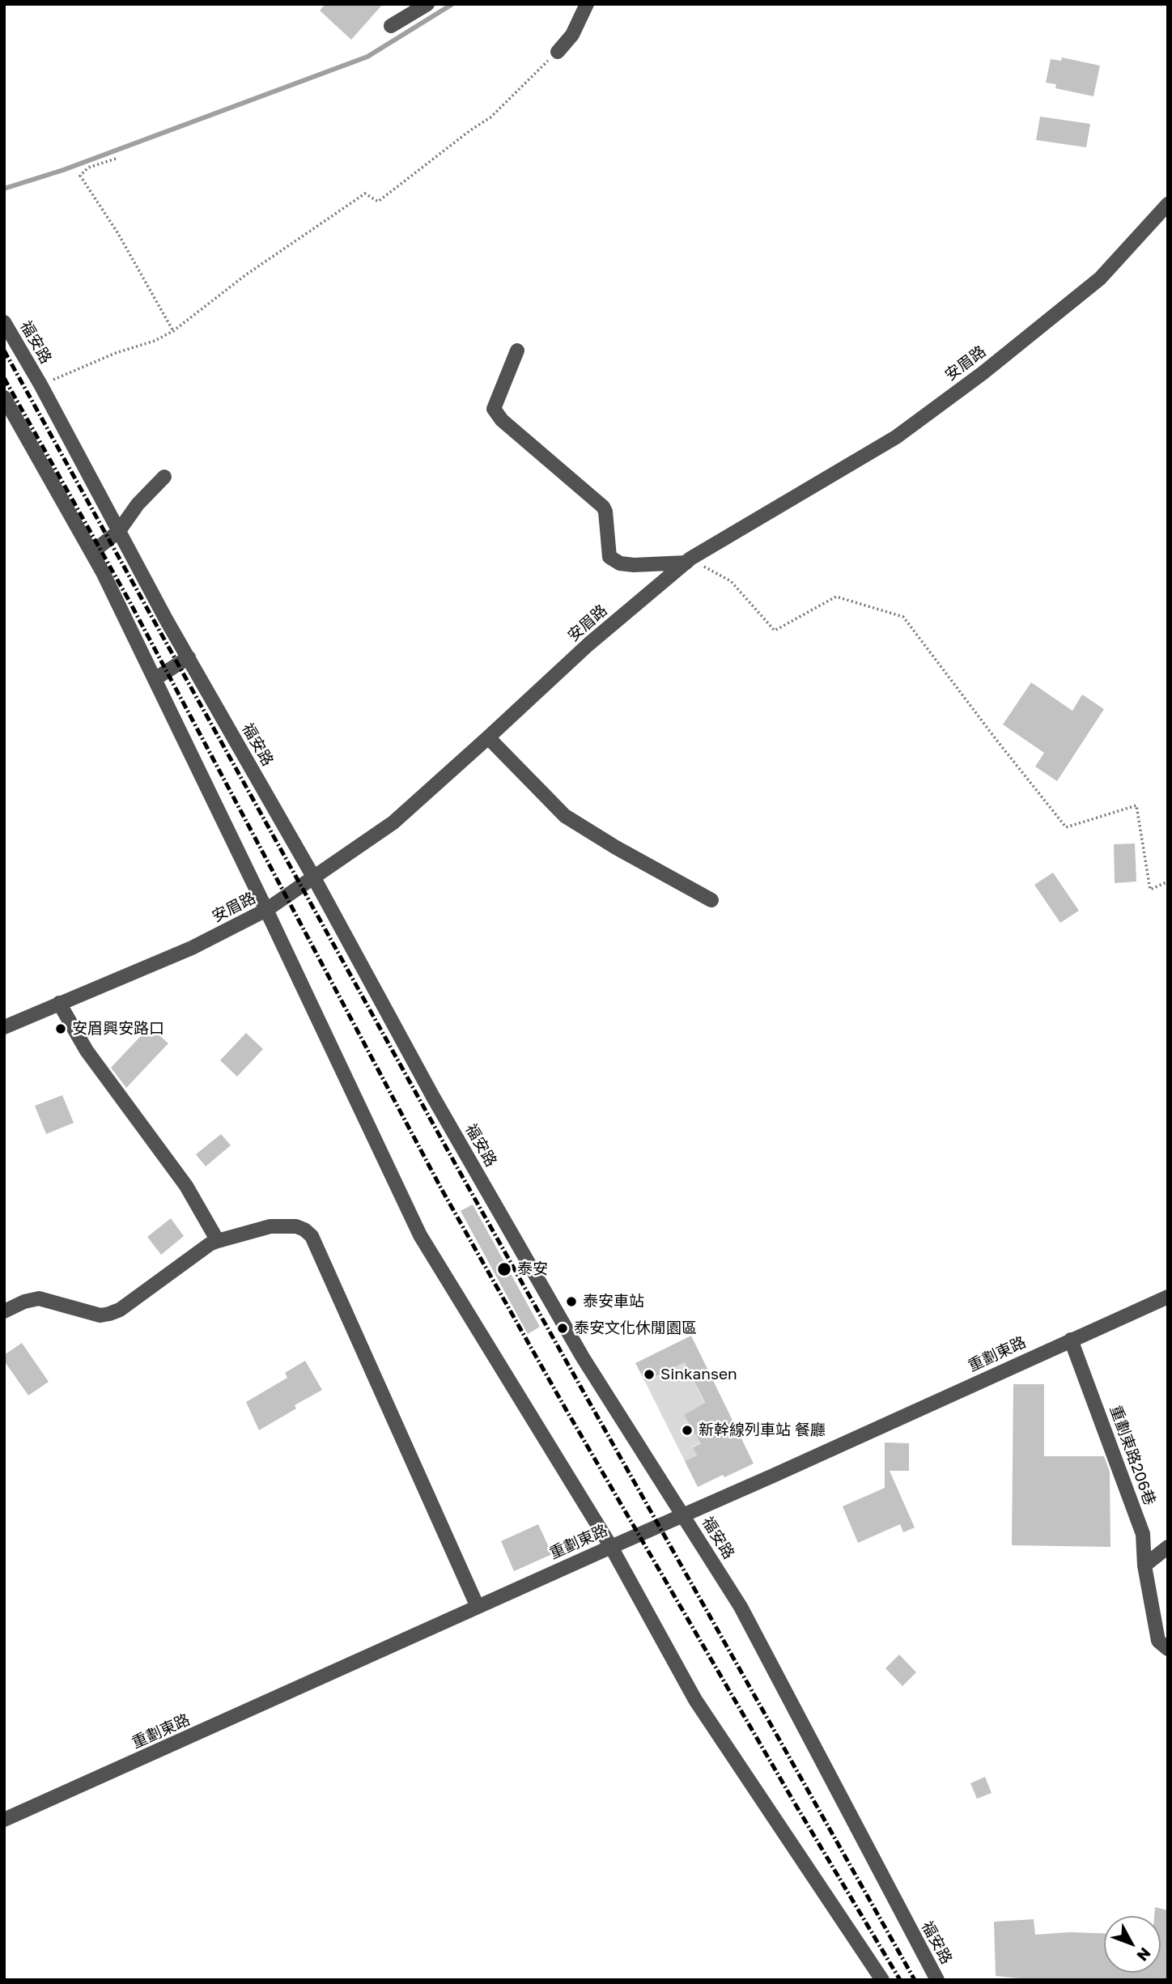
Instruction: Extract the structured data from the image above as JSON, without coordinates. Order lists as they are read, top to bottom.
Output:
{
  "streets": {
    "street": [
      "福安路",
      "安眉路",
      "重劃東路",
      "重劃東路206巷"
    ]
  },
  "crossings": [
    ["福安路", "安眉路"],
    ["福安路", "重劃東路"],
    ["重劃東路", "重劃東路206巷"]
  ],
  "places": [
    "安眉興安路口",
    "泰安",
    "泰安車站",
    "泰安文化休閒園區",
    "Sinkansen",
    "新幹線列車站 餐廳"
  ],
  "north": "bottom right"
}
